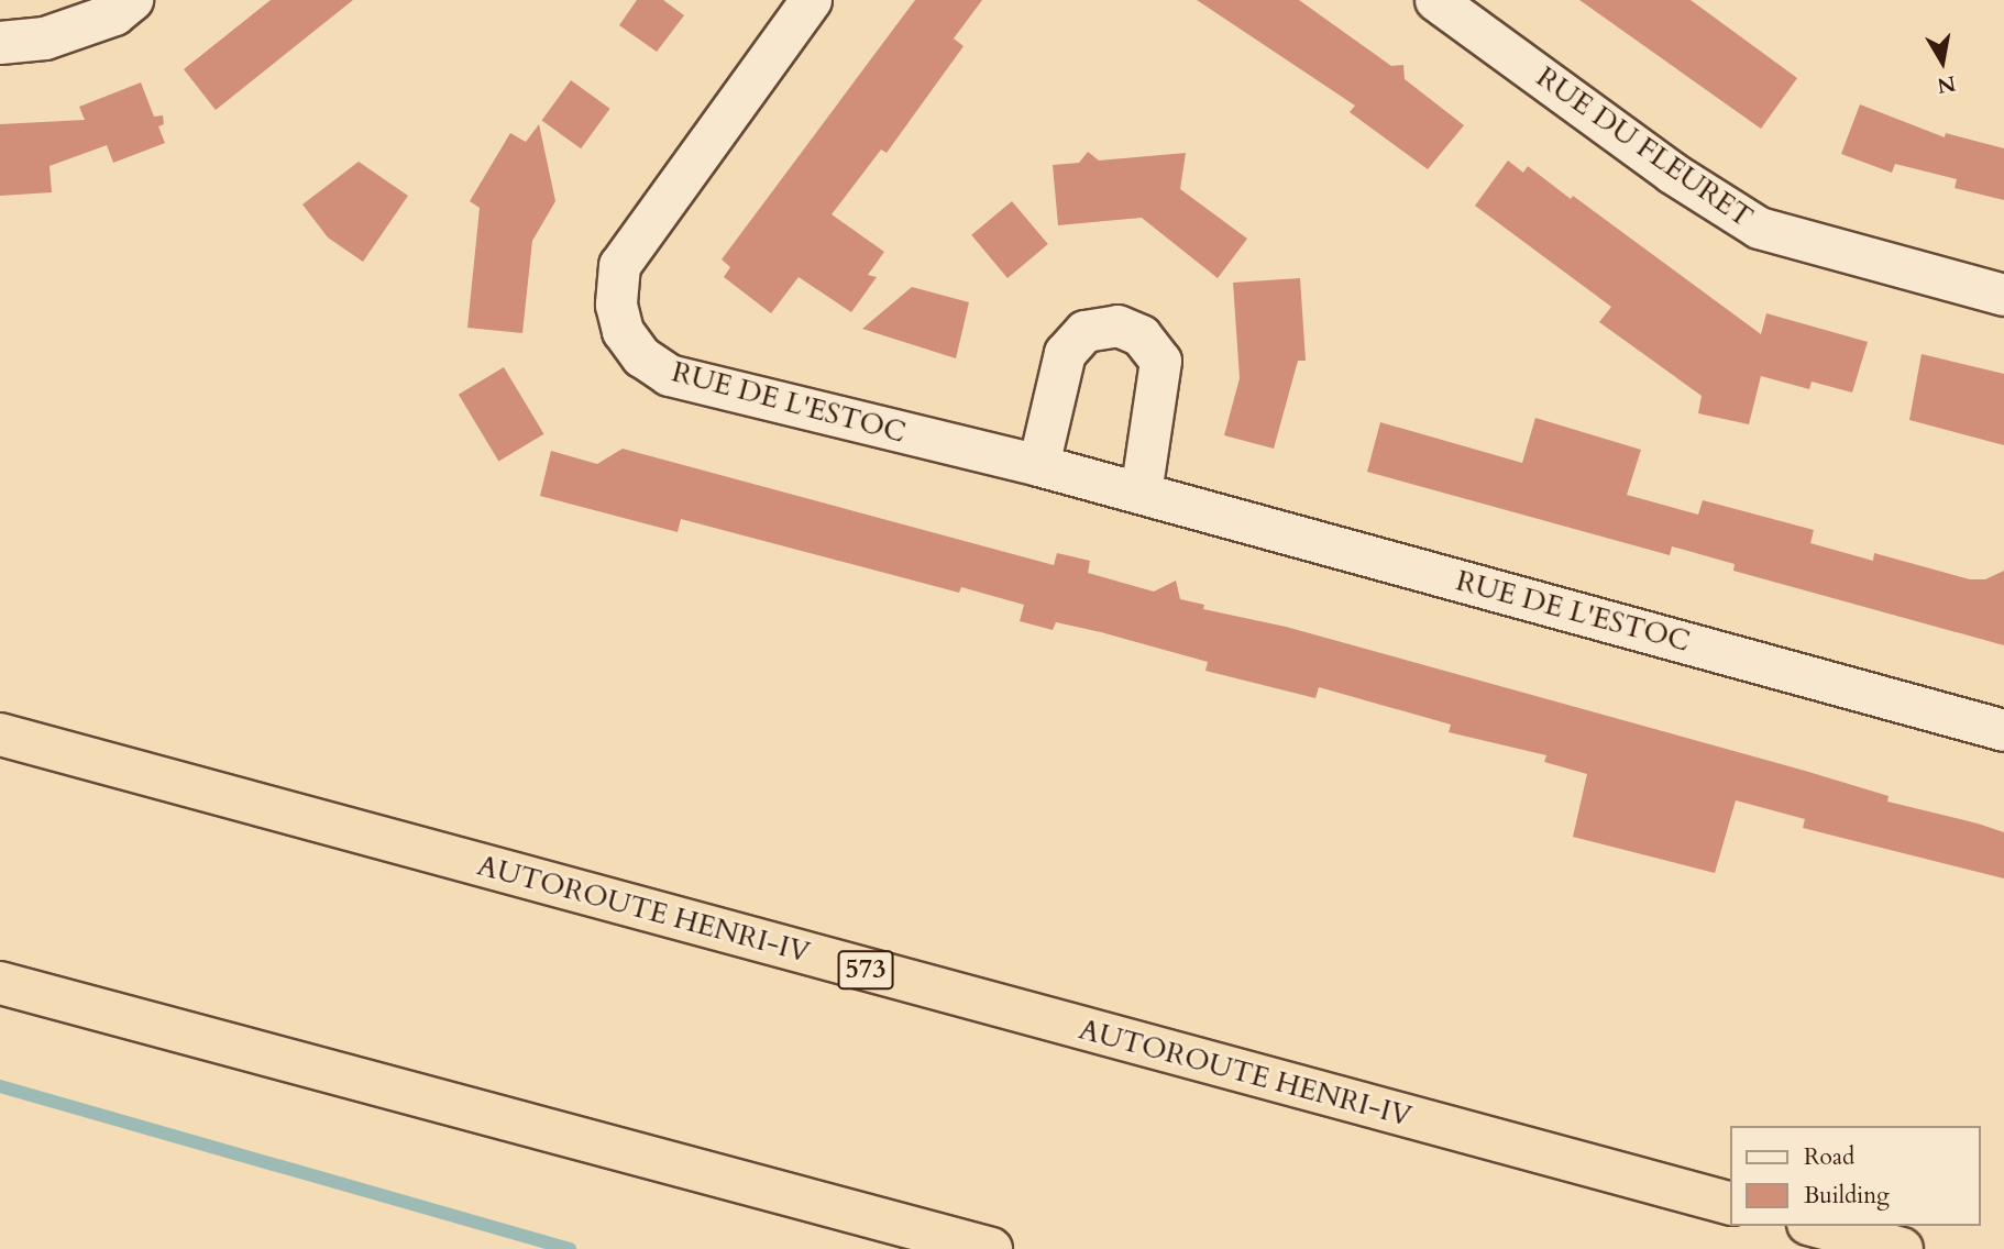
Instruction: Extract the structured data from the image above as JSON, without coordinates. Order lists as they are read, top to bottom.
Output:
{
  "streets": {
    "highway": ["AUTOROUTE HENRI-IV", "573"],
    "street": ["RUE DU FLEURET", "RUE DE L'ESTOC"]
  },
  "legend": ["Road", "Building"],
  "north": "bottom"
}
